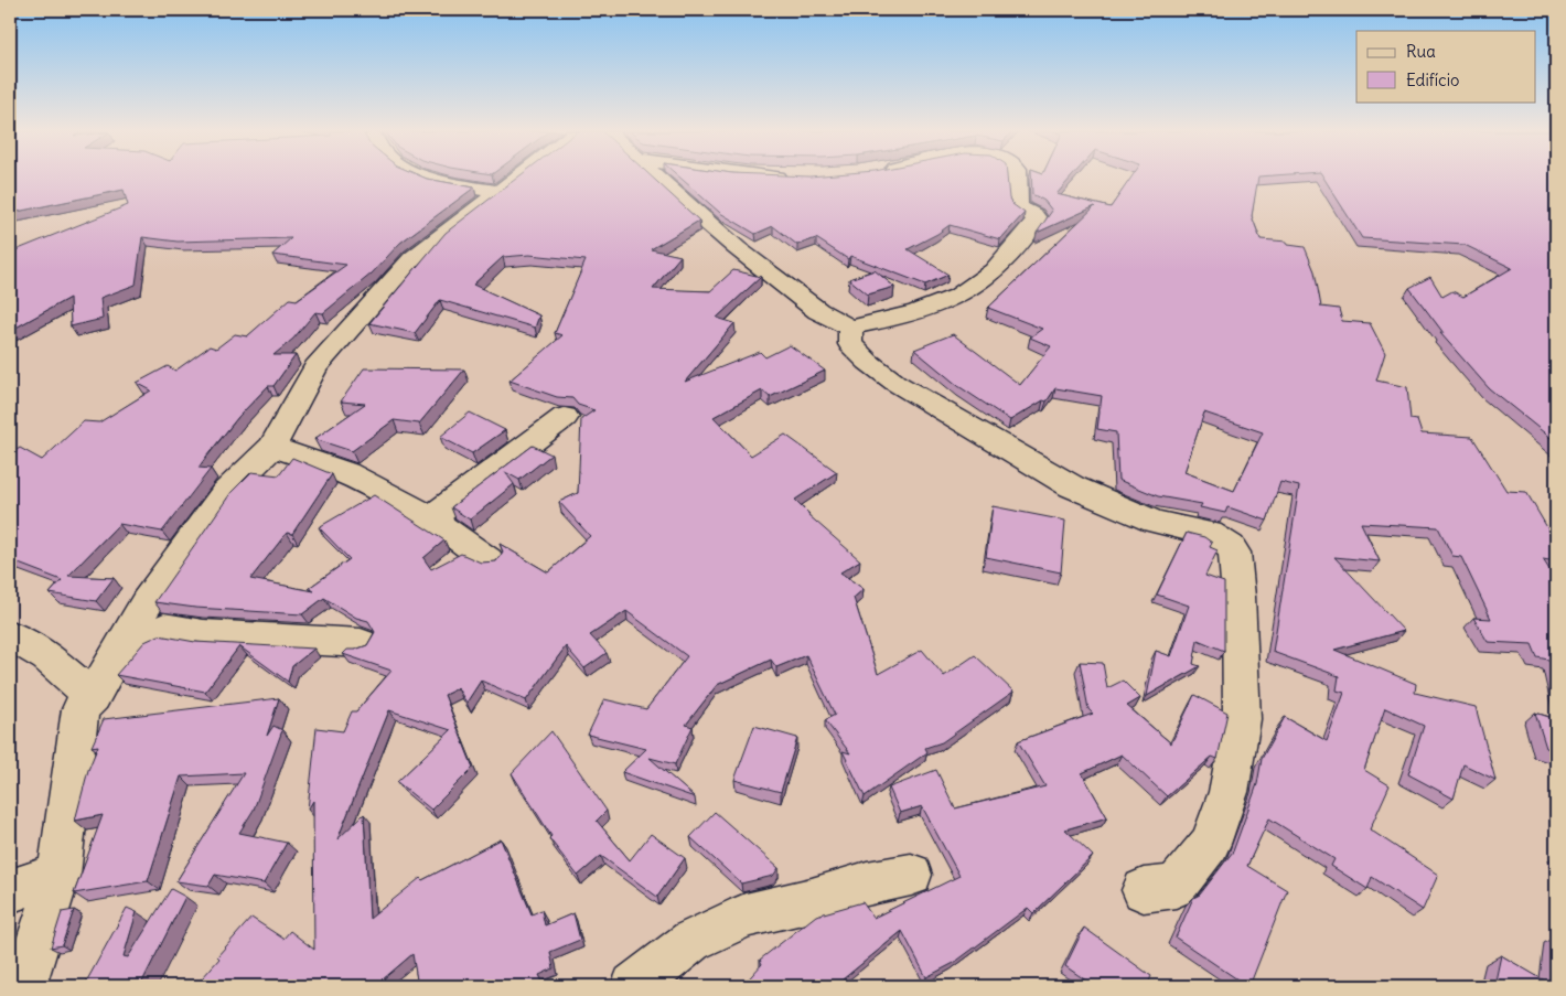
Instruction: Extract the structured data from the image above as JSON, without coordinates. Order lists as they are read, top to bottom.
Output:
{
  "legend": ["Rua", "Edifício"]
}
